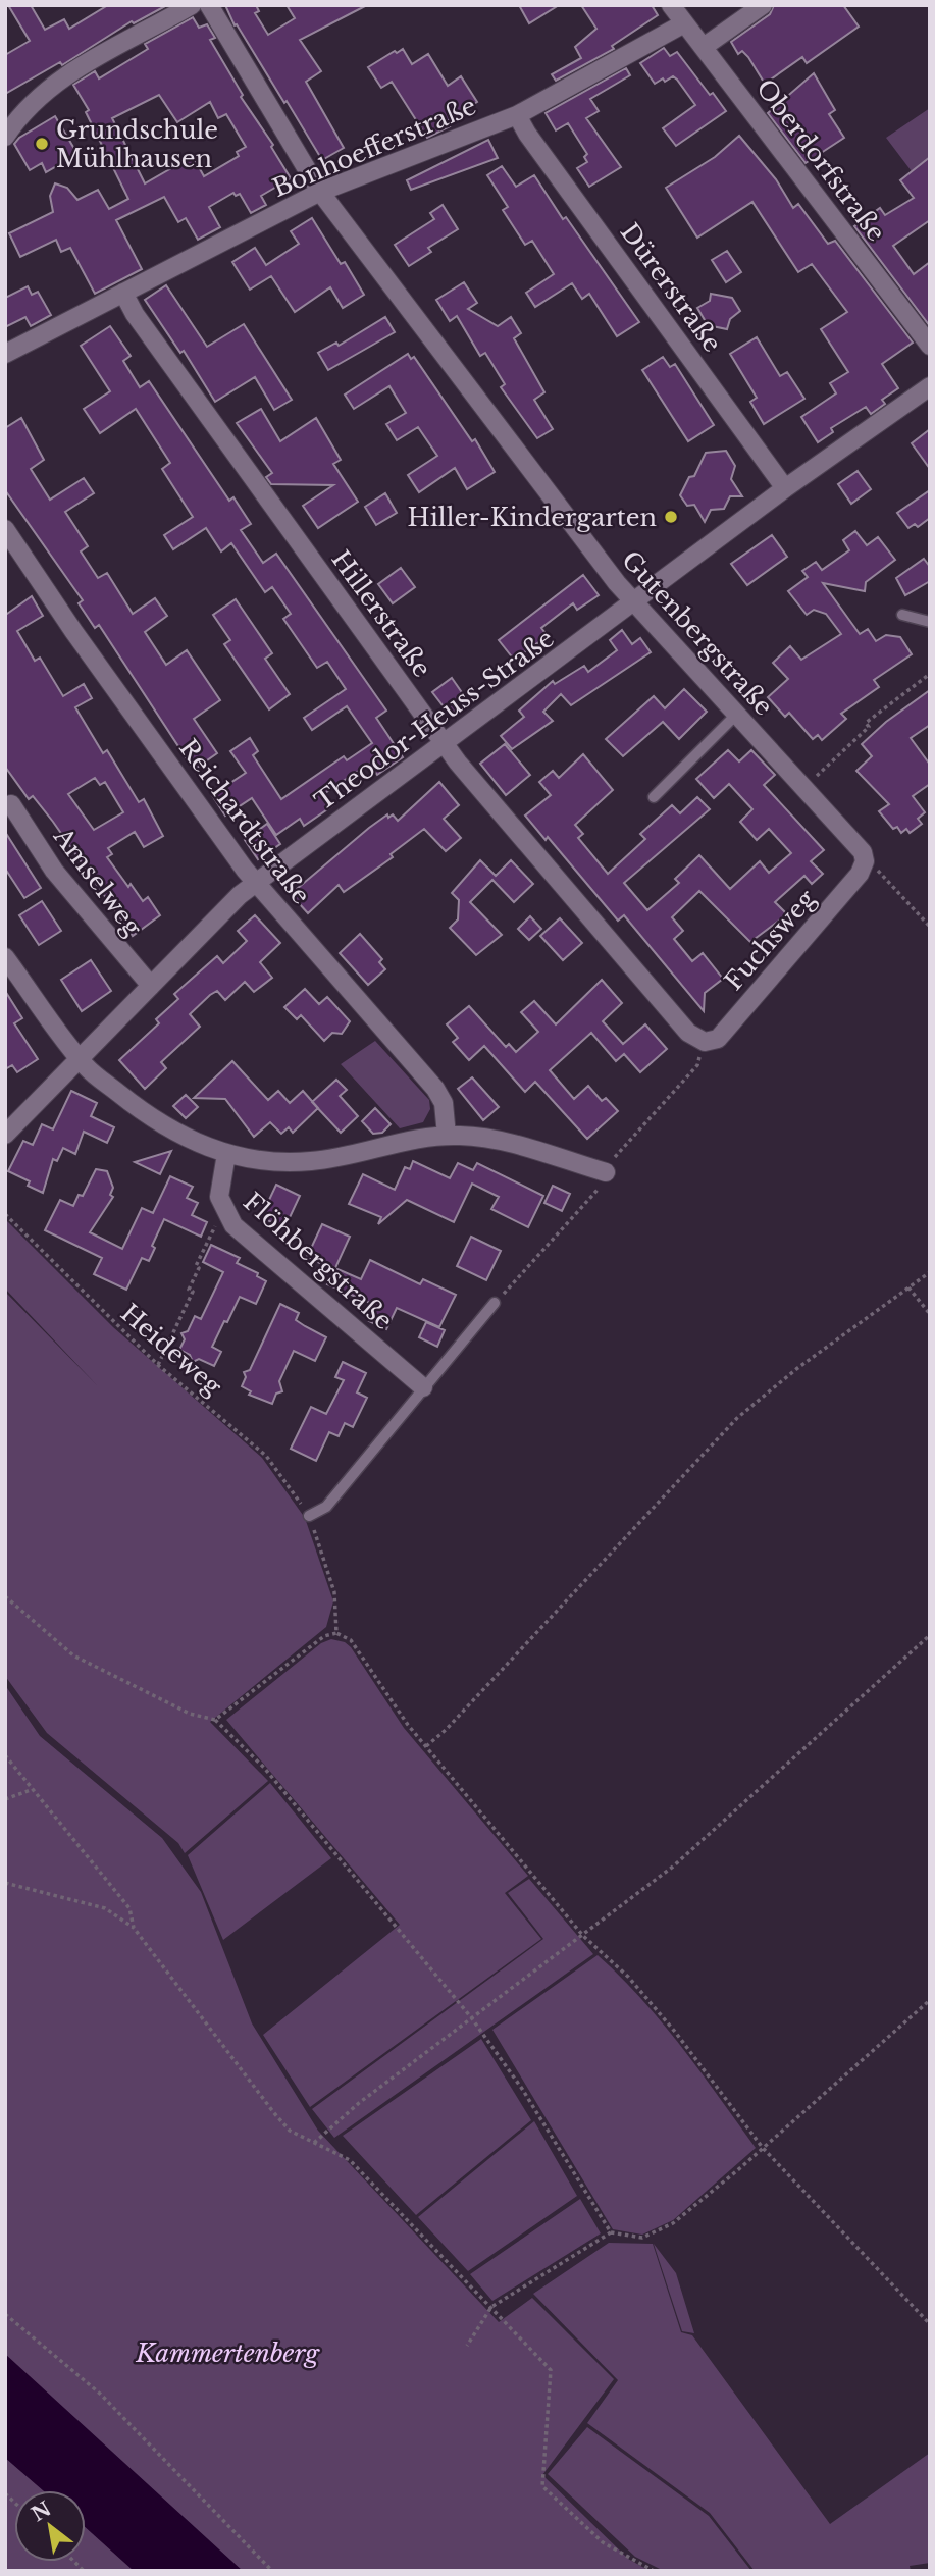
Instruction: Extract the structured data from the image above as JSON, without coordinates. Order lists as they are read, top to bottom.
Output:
{
  "streets": {
    "street": [
      "Bonhoefferstraße",
      "Oberdorfstraße",
      "Dürerstraße",
      "Hillerstraße",
      "Gutenbergstraße",
      "Theodor-Heuss-Straße",
      "Reichardtstraße",
      "Amselweg",
      "Fuchsweg",
      "Flöhbergstraße"
    ],
    "path": ["Heideweg"]
  },
  "crossings": [
    ["Bonhoefferstraße", "Oberdorfstraße"],
    ["Bonhoefferstraße", "Dürerstraße"],
    ["Bonhoefferstraße", "Hillerstraße"],
    ["Bonhoefferstraße", "Gutenbergstraße"],
    ["Dürerstraße", "Theodor-Heuss-Straße"],
    ["Hillerstraße", "Theodor-Heuss-Straße"],
    ["Hillerstraße", "Fuchsweg"],
    ["Gutenbergstraße", "Theodor-Heuss-Straße"],
    ["Gutenbergstraße", "Fuchsweg"],
    ["Theodor-Heuss-Straße", "Reichardtstraße"],
    ["Theodor-Heuss-Straße", "Amselweg"]
  ],
  "parks": ["Kammertenberg"],
  "places": ["Grundschule Mühlhausen", "Hiller-Kindergarten"],
  "north": "top left"
}
